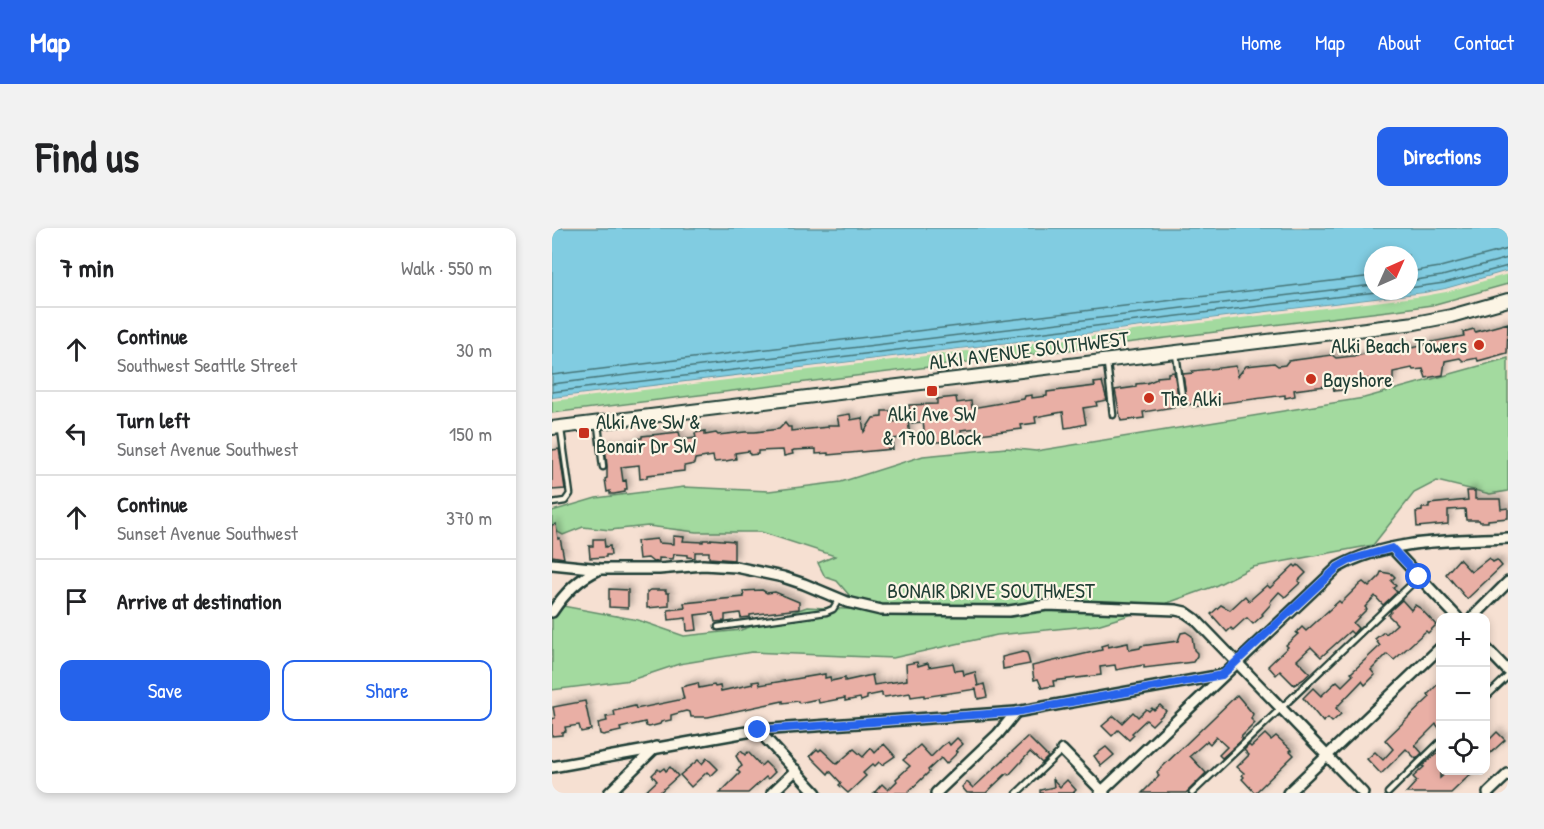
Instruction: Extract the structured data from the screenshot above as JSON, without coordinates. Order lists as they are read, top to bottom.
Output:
{
  "streets": {
    "main road": ["ALKI AVENUE SOUTHWEST"],
    "street": ["BONAIR DRIVE SOUTHWEST"]
  },
  "places": {
    "other": ["Alki Beach Towers", "Bayshore", "The Alki"],
    "transit": ["Alki Ave SW & 1700 Block", "Alki Ave SW & Bonair Dr SW"]
  },
  "north": "top right",
  "page": {
    "header": "Map",
    "nav": [
      "Home",
      "Map",
      "About",
      "Contact"
    ],
    "buttons": [
      "Directions",
      ["Save", "Share"]
    ],
    "title": "Find us",
    "heading": ["7 min", "Walk · 550 m"],
    "list": [
      ["Continue", "Southwest Seattle Street", "30 m"],
      ["Turn left", "Sunset Avenue Southwest", "150 m"],
      ["Continue", "Sunset Avenue Southwest", "370 m"],
      "Arrive at destination"
    ],
    "map_buttons": ["+", "−"]
  }
}
